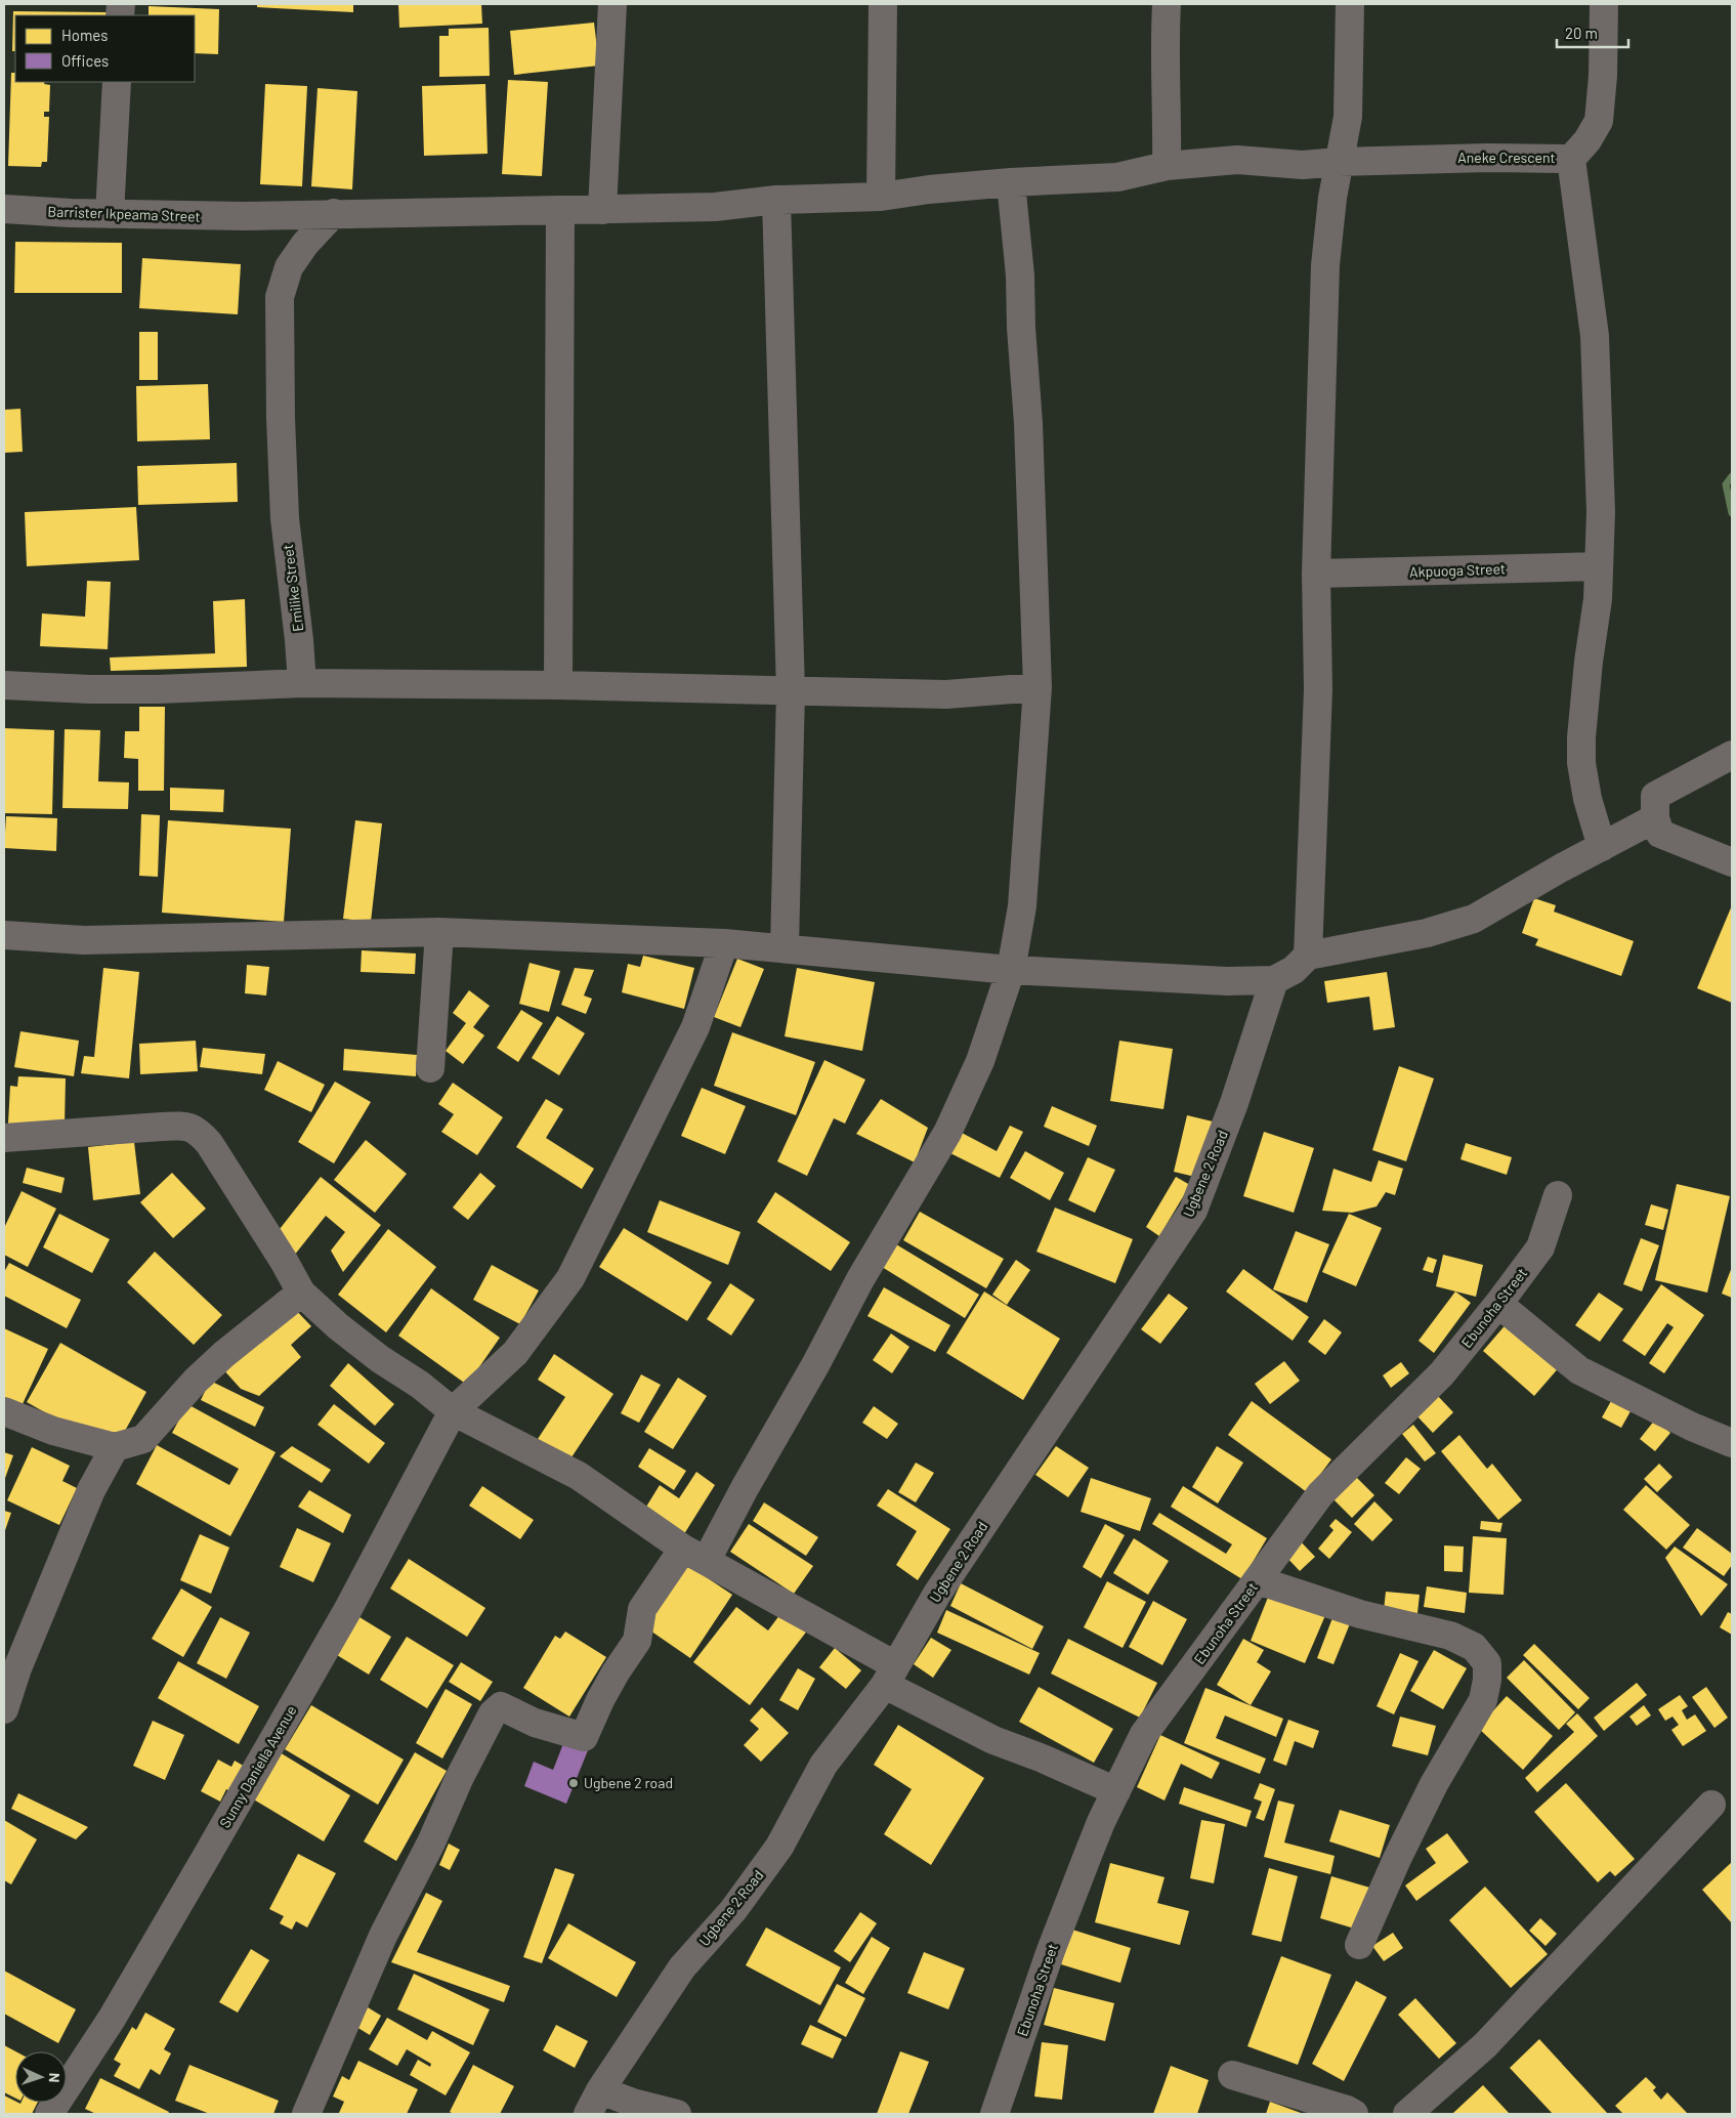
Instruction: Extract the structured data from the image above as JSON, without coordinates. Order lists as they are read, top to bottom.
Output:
{
  "streets": {
    "street": [
      "Aneke Crescent",
      "Barrister Ikpeama Street",
      "Akpuoga Street",
      "Emilike Street",
      "Ugbene 2 Road",
      "Ebunoha Street",
      "Sunny Daniella Avenue"
    ]
  },
  "crossings": [
    ["Barrister Ikpeama Street", "Emilike Street"]
  ],
  "places": ["Ugbene 2 road"],
  "legend": ["Homes", "Offices"],
  "scale_bar": "20 m",
  "north": "right"
}
